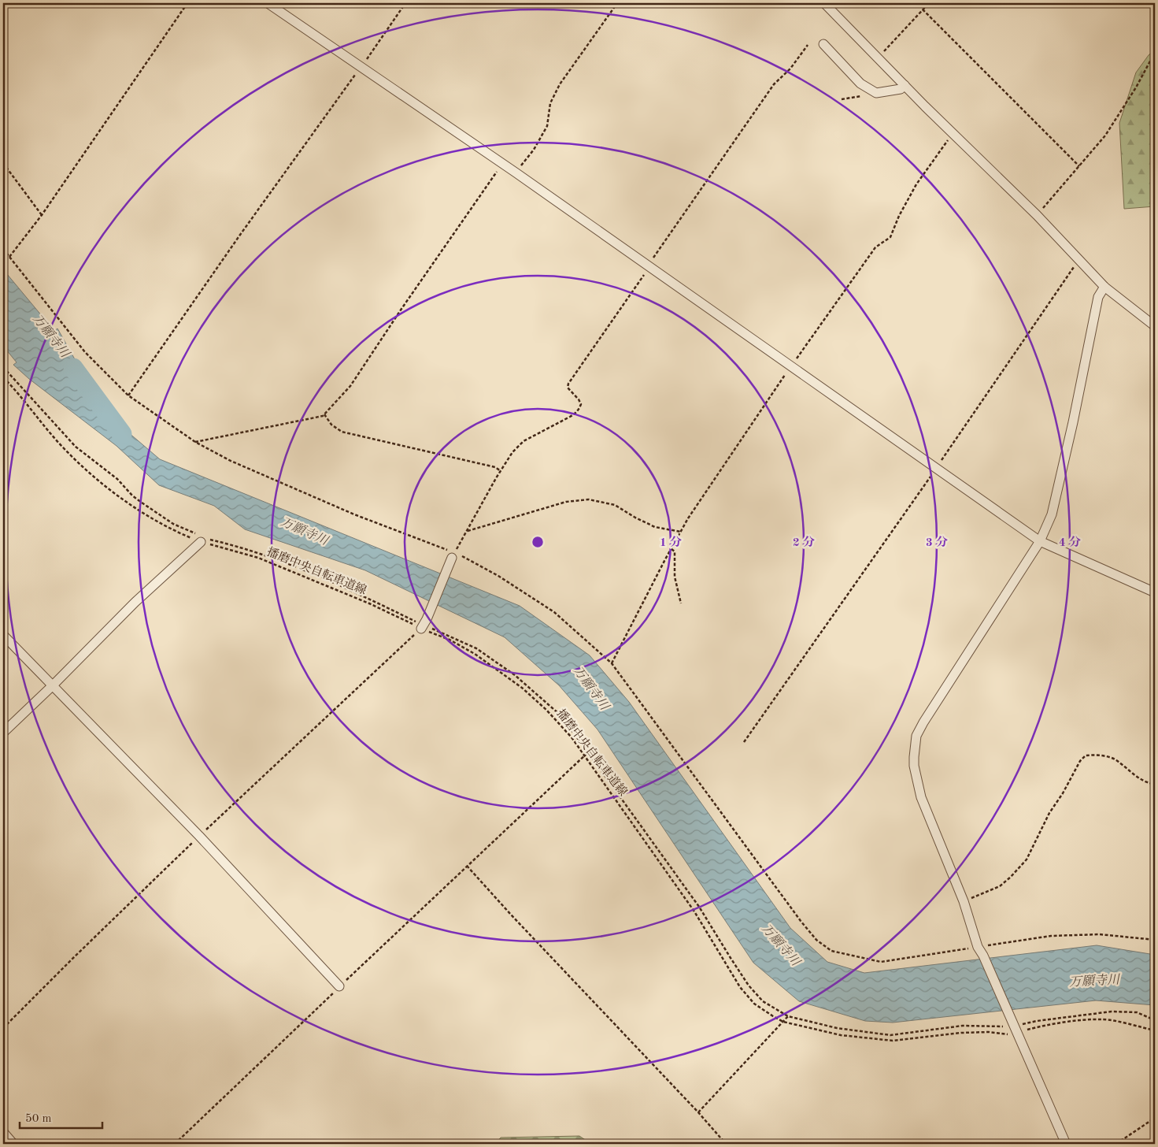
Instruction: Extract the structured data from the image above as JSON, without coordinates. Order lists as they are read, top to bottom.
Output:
{
  "streets": {
    "path": ["播磨中央自転車道線"]
  },
  "water": ["万願寺川"],
  "scale_bar": "50 m",
  "rings": [
    "1 分",
    "2 分",
    "3 分",
    "4 分"
  ]
}
